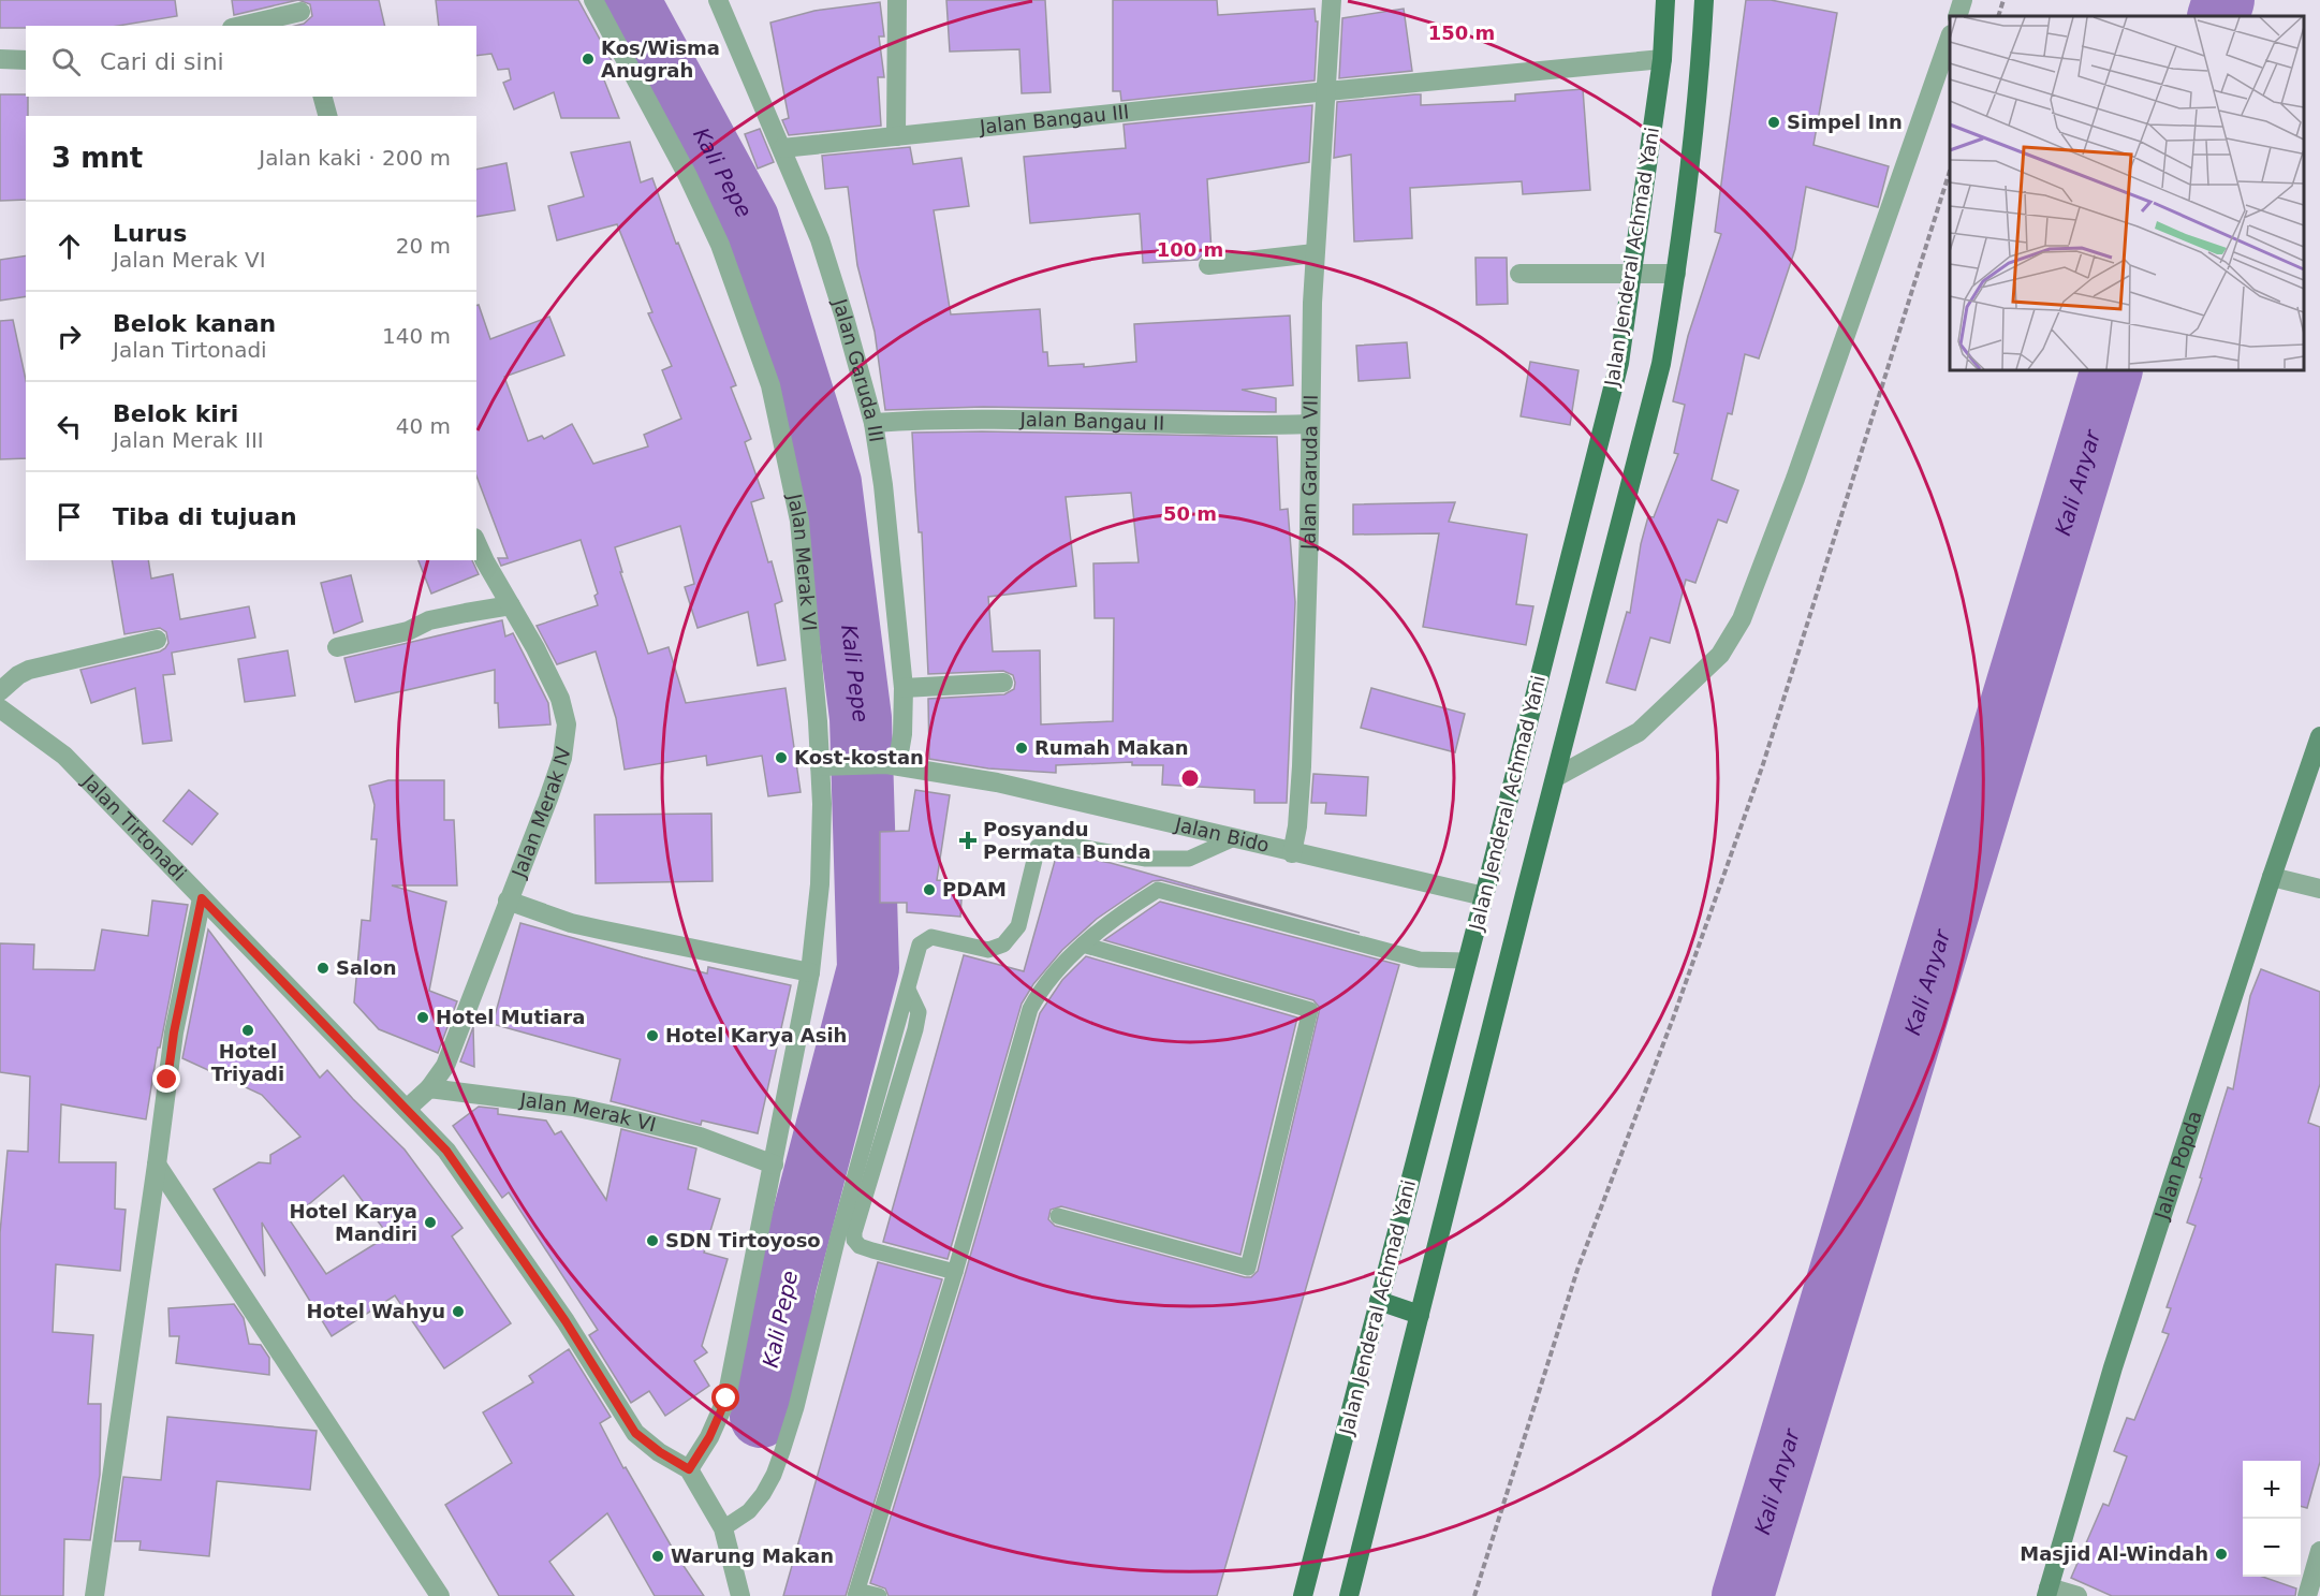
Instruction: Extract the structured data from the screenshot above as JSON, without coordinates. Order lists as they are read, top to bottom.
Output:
{
  "streets": {
    "main road": ["Jalan Jenderal Achmad Yani", "Jalan Popda"],
    "street": [
      "Jalan Bangau III",
      "Jalan Garuda III",
      "Jalan Bangau II",
      "Jalan Garuda VII",
      "Jalan Merak VI",
      "Jalan Merak IV",
      "Jalan Tirtonadi",
      "Jalan Bido"
    ]
  },
  "crossings": [
    ["Jalan Bangau III", "Jalan Jenderal Achmad Yani"],
    ["Jalan Bangau III", "Jalan Garuda III"],
    ["Jalan Bangau III", "Jalan Garuda VII"],
    ["Jalan Jenderal Achmad Yani", "Jalan Bido"],
    ["Jalan Garuda III", "Jalan Bangau II"],
    ["Jalan Garuda III", "Jalan Bido"],
    ["Jalan Bangau II", "Jalan Garuda VII"],
    ["Jalan Garuda VII", "Jalan Bido"],
    ["Jalan Merak VI", "Jalan Merak IV"],
    ["Jalan Merak VI", "Jalan Tirtonadi"],
    ["Jalan Merak VI", "Jalan Bido"]
  ],
  "water": ["Kali Pepe", "Kali Anyar"],
  "places": {
    "other": [
      "Kos/Wisma Anugrah",
      "Simpel Inn",
      "Rumah Makan",
      "Kost-kostan",
      "PDAM",
      "Salon",
      "Hotel Mutiara",
      "Hotel Triyadi",
      "Hotel Karya Asih",
      "Hotel Karya Mandiri",
      "SDN Tirtoyoso",
      "Hotel Wahyu",
      "Masjid Al-Windah",
      "Warung Makan"
    ],
    "health": ["Posyandu Permata Bunda"]
  },
  "page": {
    "search": "Cari di sini",
    "heading": ["3 mnt", "Jalan kaki · 200 m"],
    "list": [
      ["Lurus", "Jalan Merak VI", "20 m"],
      ["Belok kanan", "Jalan Tirtonadi", "140 m"],
      ["Belok kiri", "Jalan Merak III", "40 m"],
      "Tiba di tujuan"
    ],
    "map_buttons": ["+", "−"]
  },
  "rings": ["150 m", "100 m", "50 m"]
}
